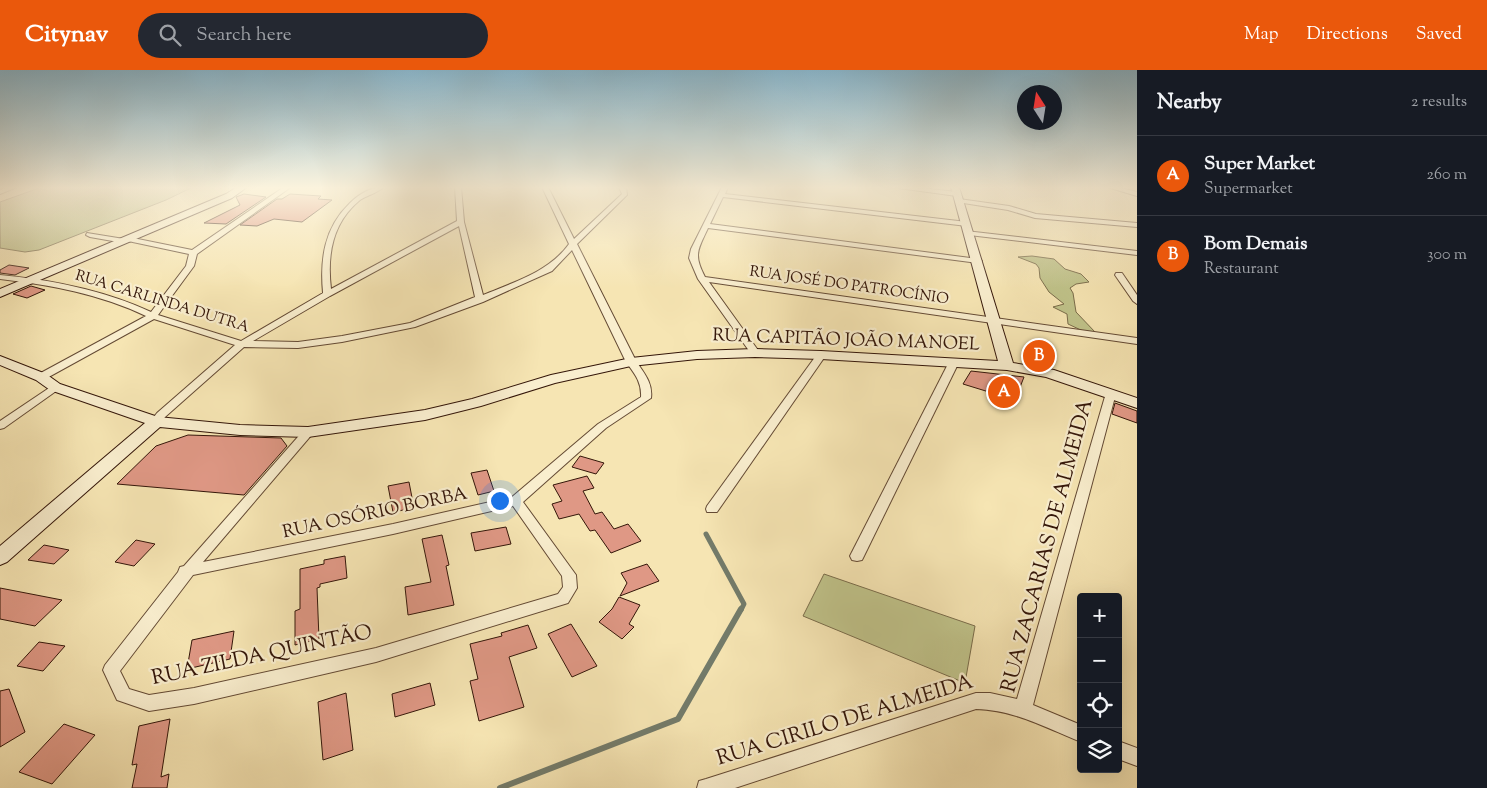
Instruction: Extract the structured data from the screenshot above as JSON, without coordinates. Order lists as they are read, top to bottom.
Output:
{
  "streets": {
    "main road": ["RUA CAPITÃO JOÃO MANOEL"],
    "street": [
      "RUA JOSÉ DO PATROCÍNIO",
      "RUA CARLINDA DUTRA",
      "RUA OSÓRIO BORBA",
      "RUA ZACARIAS DE ALMEIDA",
      "RUA ZILDA QUINTÃO",
      "RUA CIRILO DE ALMEIDA"
    ]
  },
  "crossings": [
    ["RUA CAPITÃO JOÃO MANOEL", "RUA OSÓRIO BORBA"],
    ["RUA CAPITÃO JOÃO MANOEL", "RUA ZACARIAS DE ALMEIDA"],
    ["RUA CAPITÃO JOÃO MANOEL", "RUA ZILDA QUINTÃO"],
    ["RUA OSÓRIO BORBA", "RUA ZILDA QUINTÃO"],
    ["RUA ZACARIAS DE ALMEIDA", "RUA CIRILO DE ALMEIDA"]
  ],
  "north": "top",
  "page": {
    "header": "Citynav",
    "search": "Search here",
    "nav": ["Map", "Directions", "Saved"],
    "heading": ["Nearby", "2 results"],
    "list": [
      {
        "mark": "A",
        "name": "Super Market",
        "note": "Supermarket",
        "value": "260 m"
      },
      {
        "mark": "B",
        "name": "Bom Demais",
        "note": "Restaurant",
        "value": "300 m"
      }
    ],
    "pins": ["B", "A"],
    "map_buttons": ["+", "−"]
  }
}
